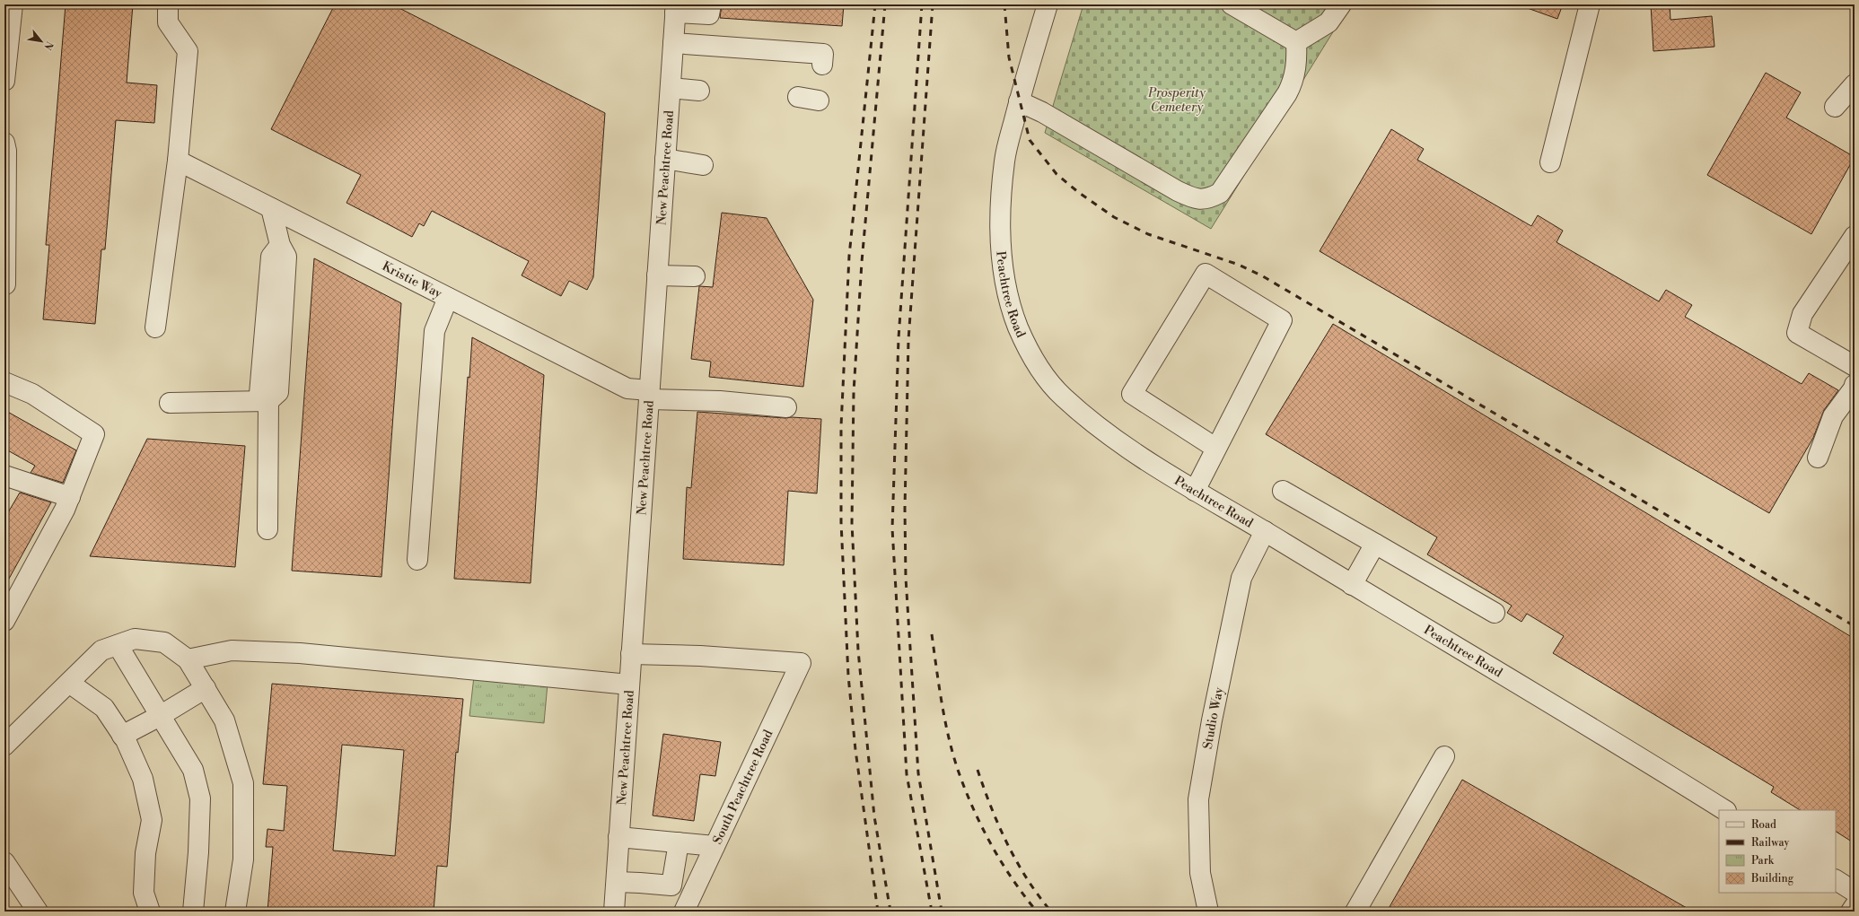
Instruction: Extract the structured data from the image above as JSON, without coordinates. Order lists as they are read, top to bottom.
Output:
{
  "streets": {
    "street": [
      "New Peachtree Road",
      "Kristie Way",
      "Peachtree Road",
      "Studio Way",
      "South Peachtree Road"
    ]
  },
  "crossings": [
    ["New Peachtree Road", "Kristie Way"],
    ["New Peachtree Road", "South Peachtree Road"],
    ["Peachtree Road", "Studio Way"]
  ],
  "parks": ["Prosperity Cemetery"],
  "legend": [
    "Road",
    "Railway",
    "Park",
    "Building"
  ],
  "north": "bottom right"
}
